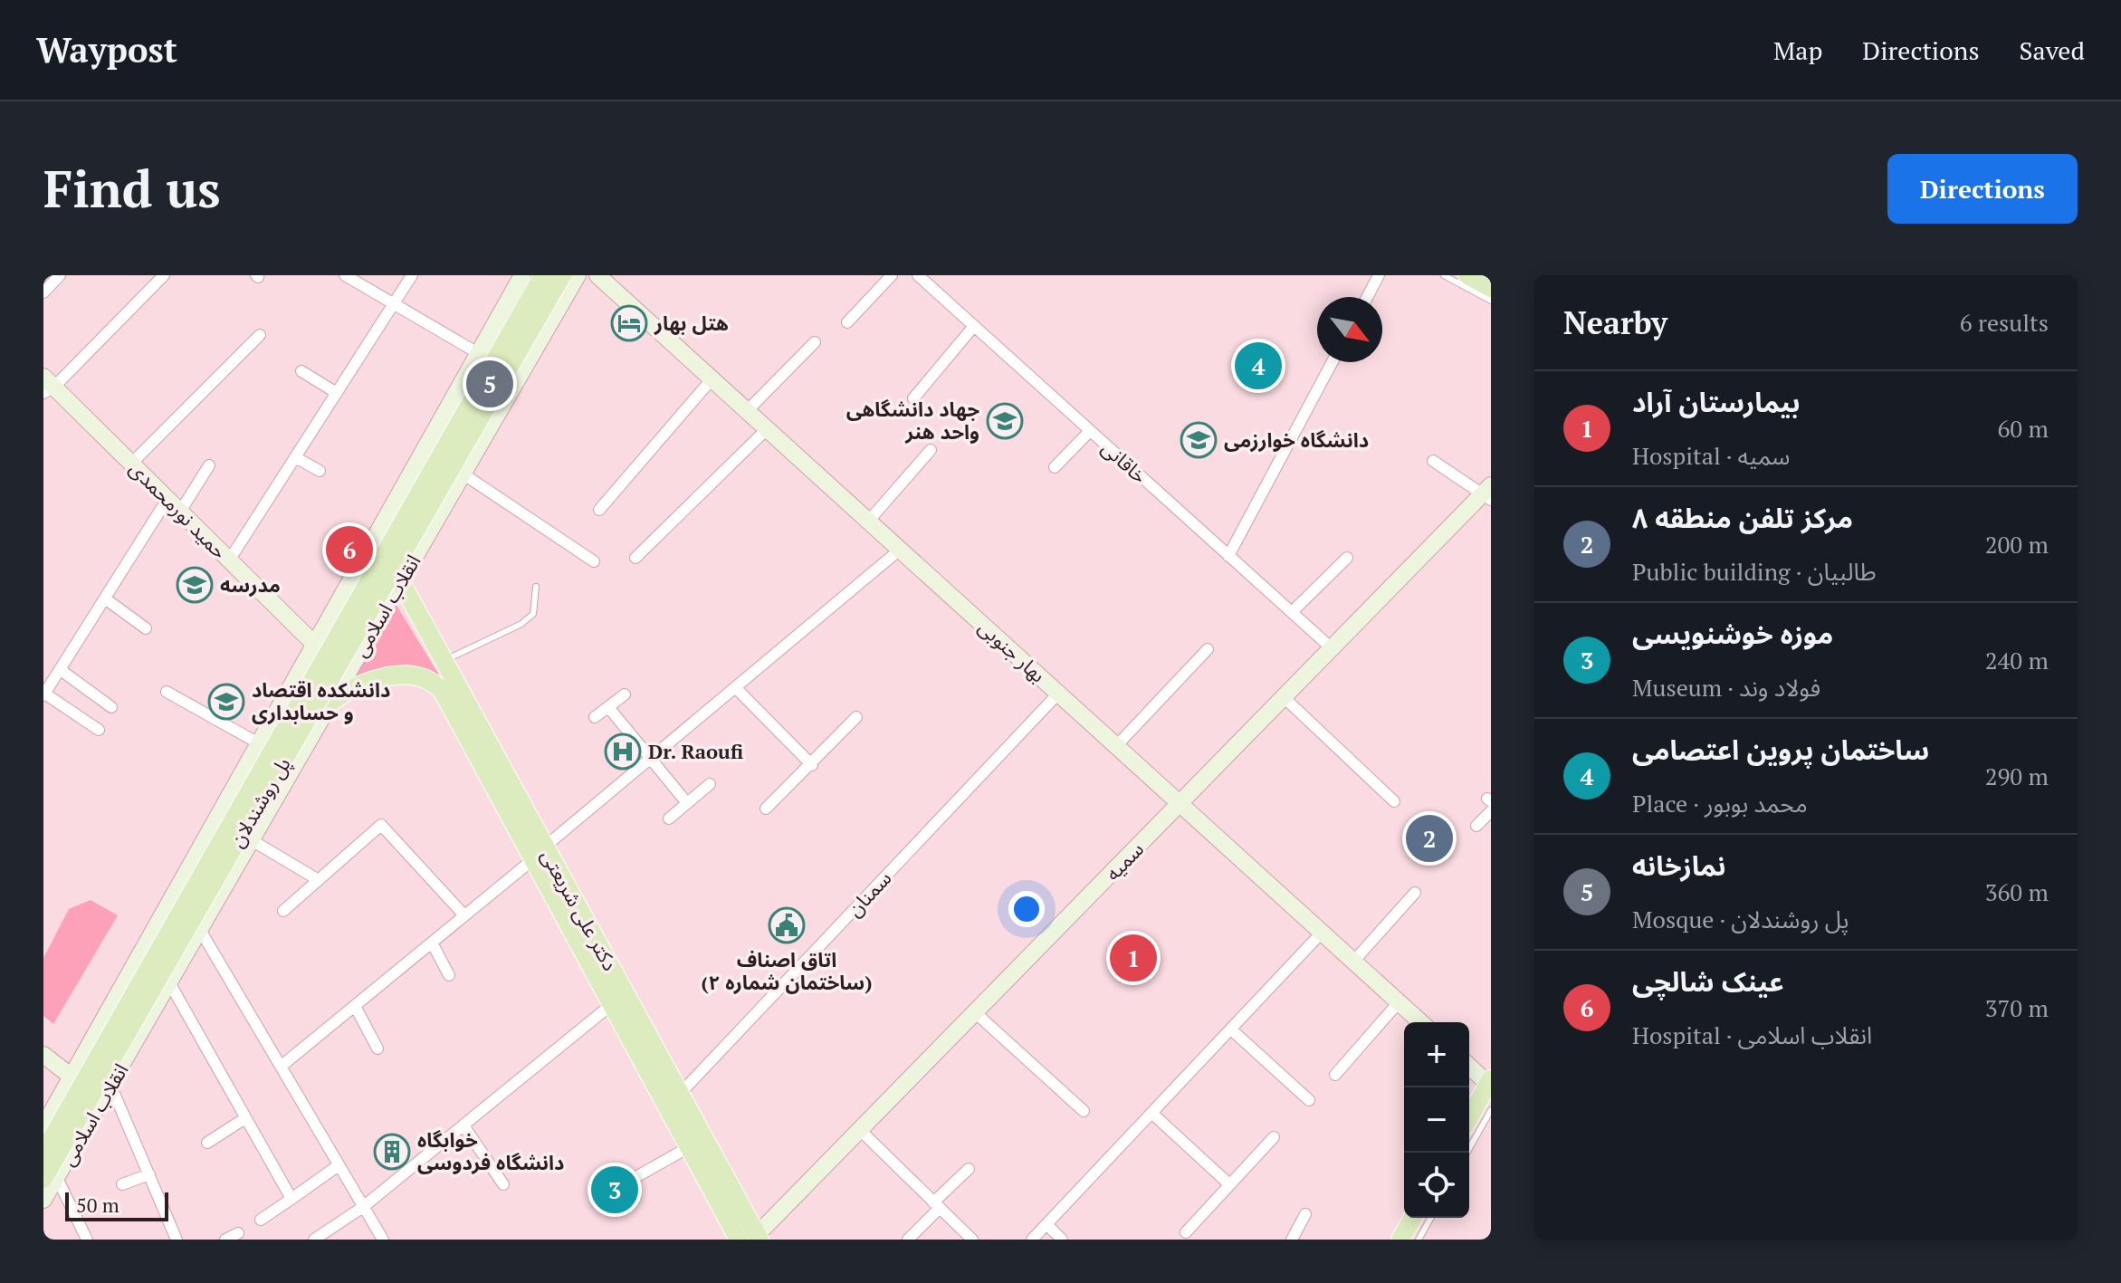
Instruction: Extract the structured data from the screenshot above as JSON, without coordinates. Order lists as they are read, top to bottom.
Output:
{
  "streets": {
    "main road": [
      "حمید نورمحمدی",
      "انقلاب اسلامی",
      "بهار جنوبی",
      "پل روشندلان",
      "سمیه",
      "دکتر علی شریعتی"
    ],
    "street": ["خاقانی", "سمنان"]
  },
  "crossings": [
    ["خاقانی", "سمیه"],
    ["حمید نورمحمدی", "انقلاب اسلامی"],
    ["انقلاب اسلامی", "پل روشندلان"],
    ["انقلاب اسلامی", "دکتر علی شریعتی"],
    ["بهار جنوبی", "سمیه"],
    ["بهار جنوبی", "سمنان"],
    ["سمیه", "دکتر علی شریعتی"],
    ["سمنان", "دکتر علی شریعتی"]
  ],
  "places": {
    "hotel": ["هتل بهار"],
    "school or university": [
      "جهاد دانشگاهی واحد هنر",
      "دانشگاه خوارزمی",
      "مدرسه",
      "دانشکده اقتصاد و حسابداری"
    ],
    "hospital": ["Dr. Raoufi"],
    "public building": ["اتاق اصناف (ساختمان شماره ۲)"],
    "building": ["خوابگاه دانشگاه فردوسی"]
  },
  "scale_bar": "50 m",
  "north": "bottom right",
  "page": {
    "header": "Waypost",
    "nav": ["Map", "Directions", "Saved"],
    "buttons": "Directions",
    "title": "Find us",
    "heading": ["Nearby", "6 results"],
    "pins": [
      "4",
      "5",
      "6",
      "2",
      "1",
      "3"
    ],
    "list": [
      {
        "mark": "1",
        "name": "بیمارستان آراد",
        "note": "Hospital · سمیه",
        "value": "60 m"
      },
      {
        "mark": "2",
        "name": "مرکز تلفن منطقه ۸",
        "note": "Public building · طالبیان",
        "value": "200 m"
      },
      {
        "mark": "3",
        "name": "موزه خوشنویسی",
        "note": "Museum · فولاد وند",
        "value": "240 m"
      },
      {
        "mark": "4",
        "name": "ساختمان پروین اعتصامی",
        "note": "Place · محمد بوبور",
        "value": "290 m"
      },
      {
        "mark": "5",
        "name": "نمازخانه",
        "note": "Mosque · پل روشندلان",
        "value": "360 m"
      },
      {
        "mark": "6",
        "name": "عينک شالچی",
        "note": "Hospital · انقلاب اسلامی",
        "value": "370 m"
      }
    ],
    "map_buttons": ["+", "−"],
    "scale": "50 m"
  }
}
